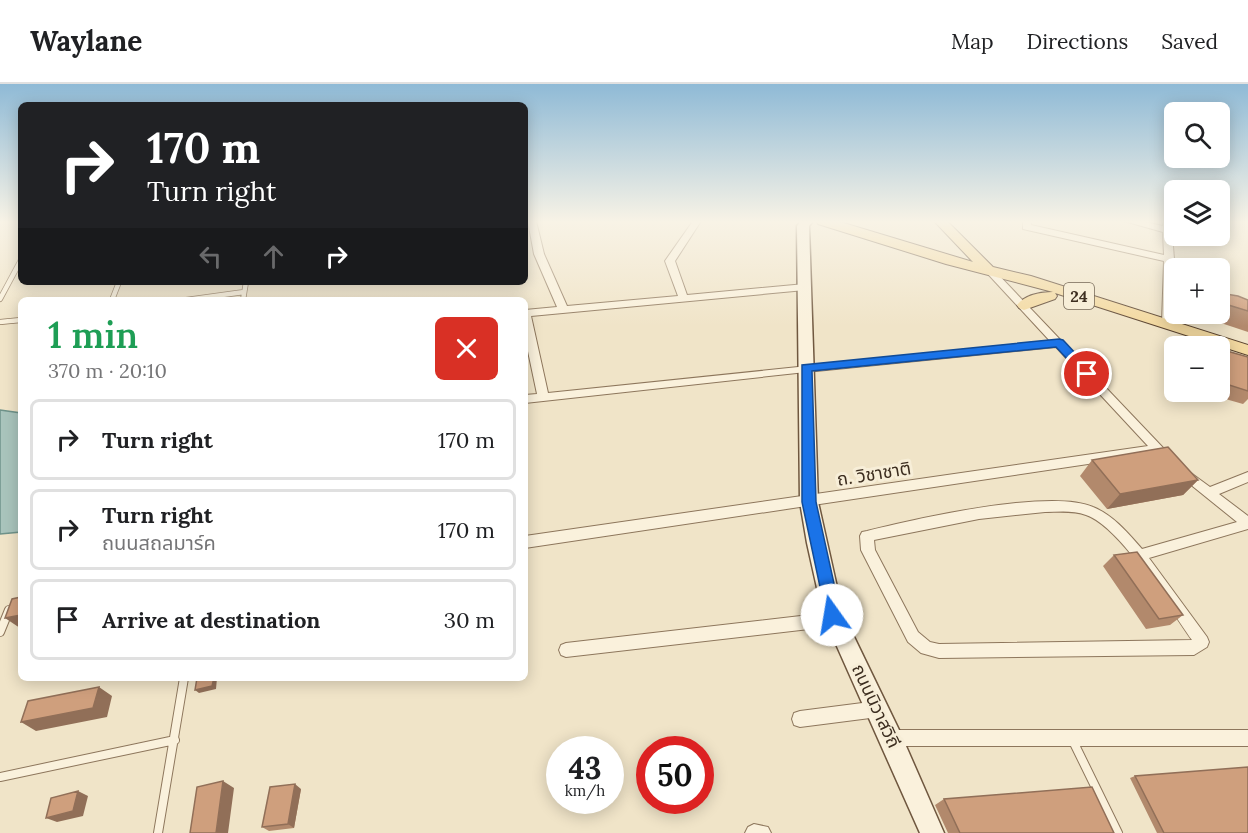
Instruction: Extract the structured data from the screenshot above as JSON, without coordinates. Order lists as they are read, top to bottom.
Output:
{
  "streets": {
    "main road": ["24", "ถนนนิวาสวิถี"],
    "street": ["ถ. วิชาชาติ"]
  },
  "crossings": [
    ["ถ. วิชาชาติ", "ถนนนิวาสวิถี"]
  ],
  "page": {
    "header": "Waylane",
    "nav": ["Map", "Directions", "Saved"],
    "map_buttons": ["+", "−"],
    "turn": ["170 m", "Turn right"],
    "heading": ["1 min", "370 m · 20:10"],
    "list": [
      {
        "name": "Turn right",
        "value": "170 m"
      },
      {
        "name": "Turn right",
        "note": "ถนนสถลมาร์ค",
        "value": "170 m"
      },
      {
        "name": "Arrive at destination",
        "value": "30 m"
      }
    ],
    "speed": "43 km/h",
    "limit": "50"
  }
}
